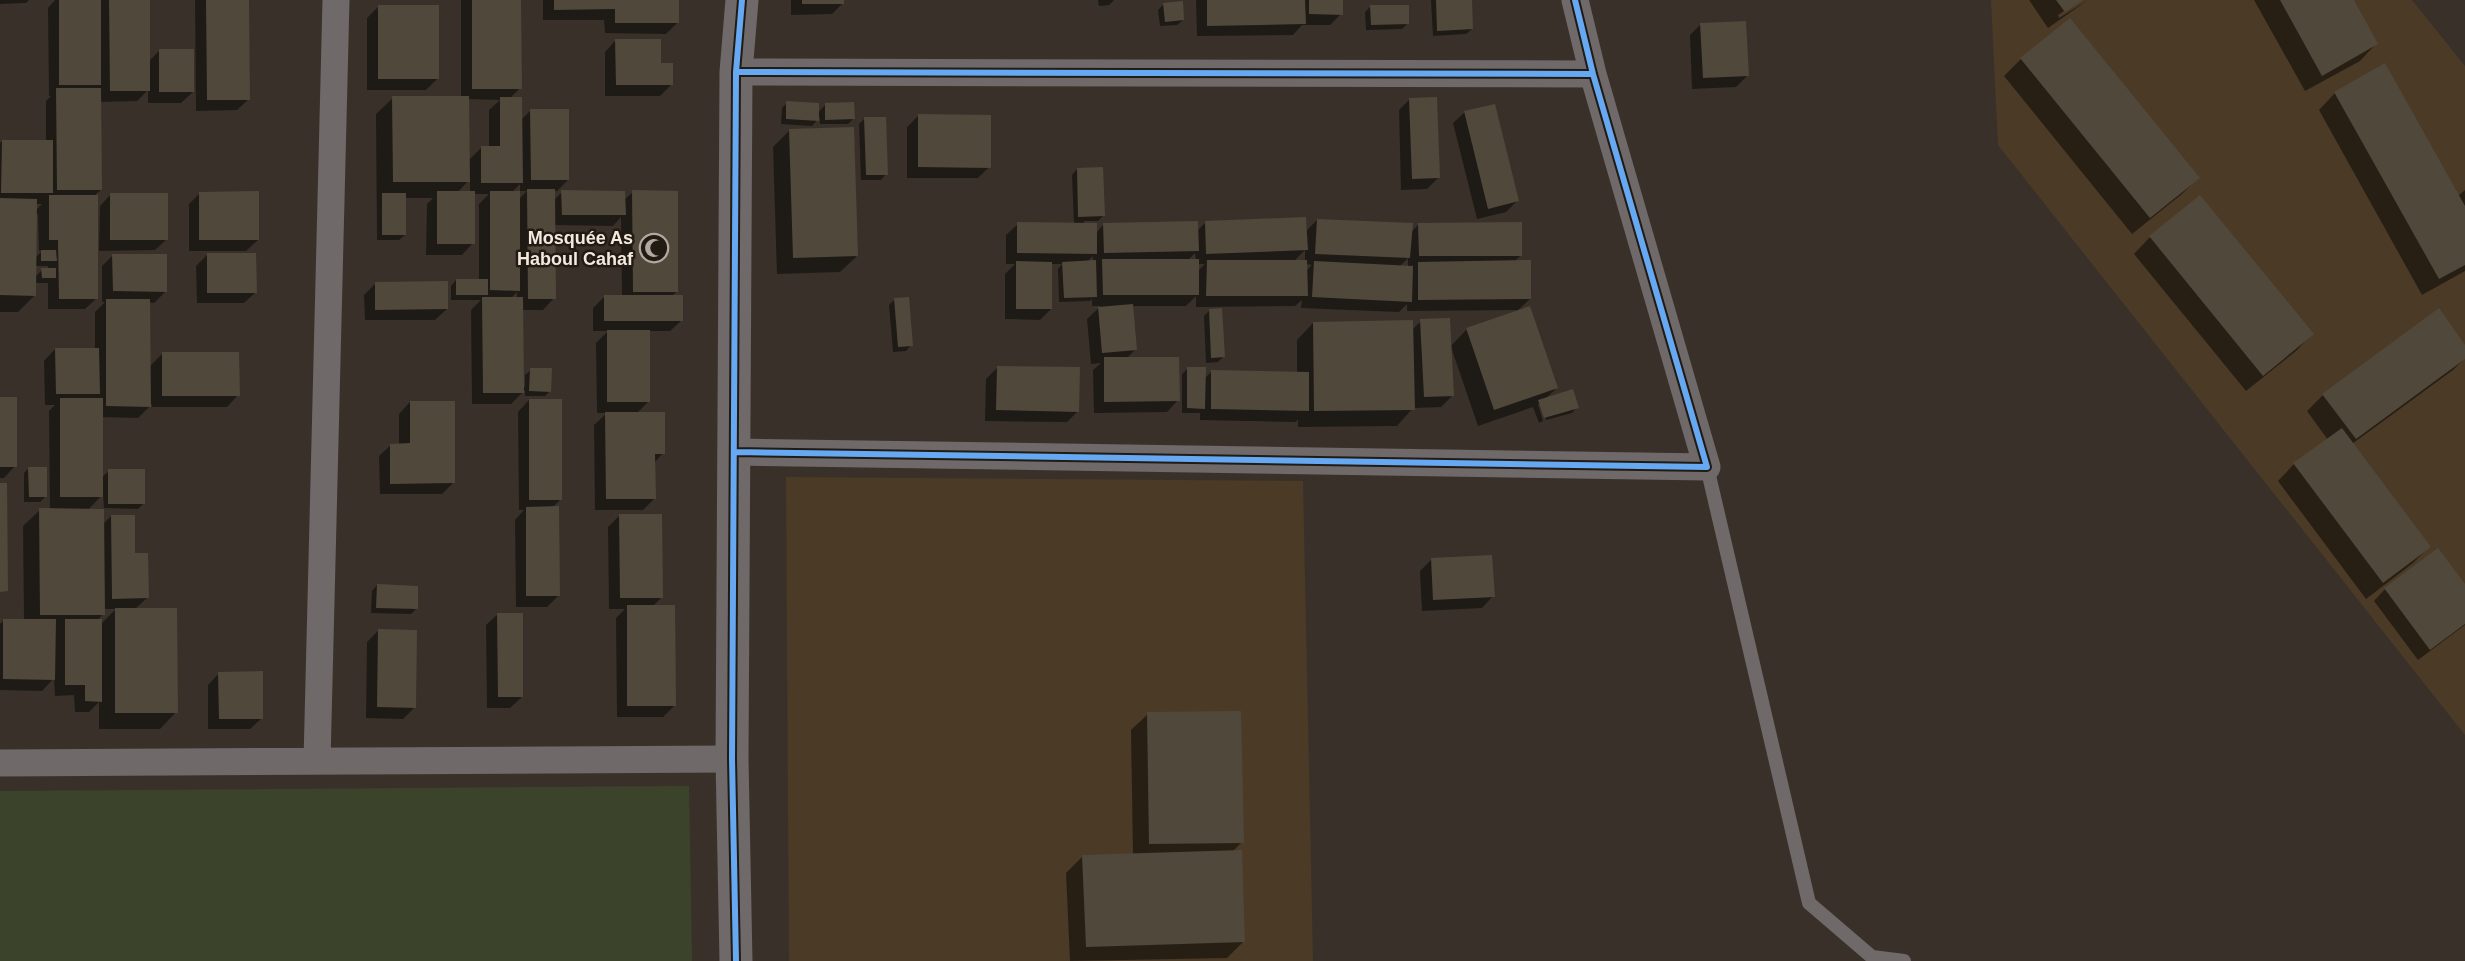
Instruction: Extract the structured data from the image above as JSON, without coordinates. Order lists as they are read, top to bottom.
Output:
{
  "places": {
    "mosque": ["Mosquée As Haboul Cahaf"]
  }
}
